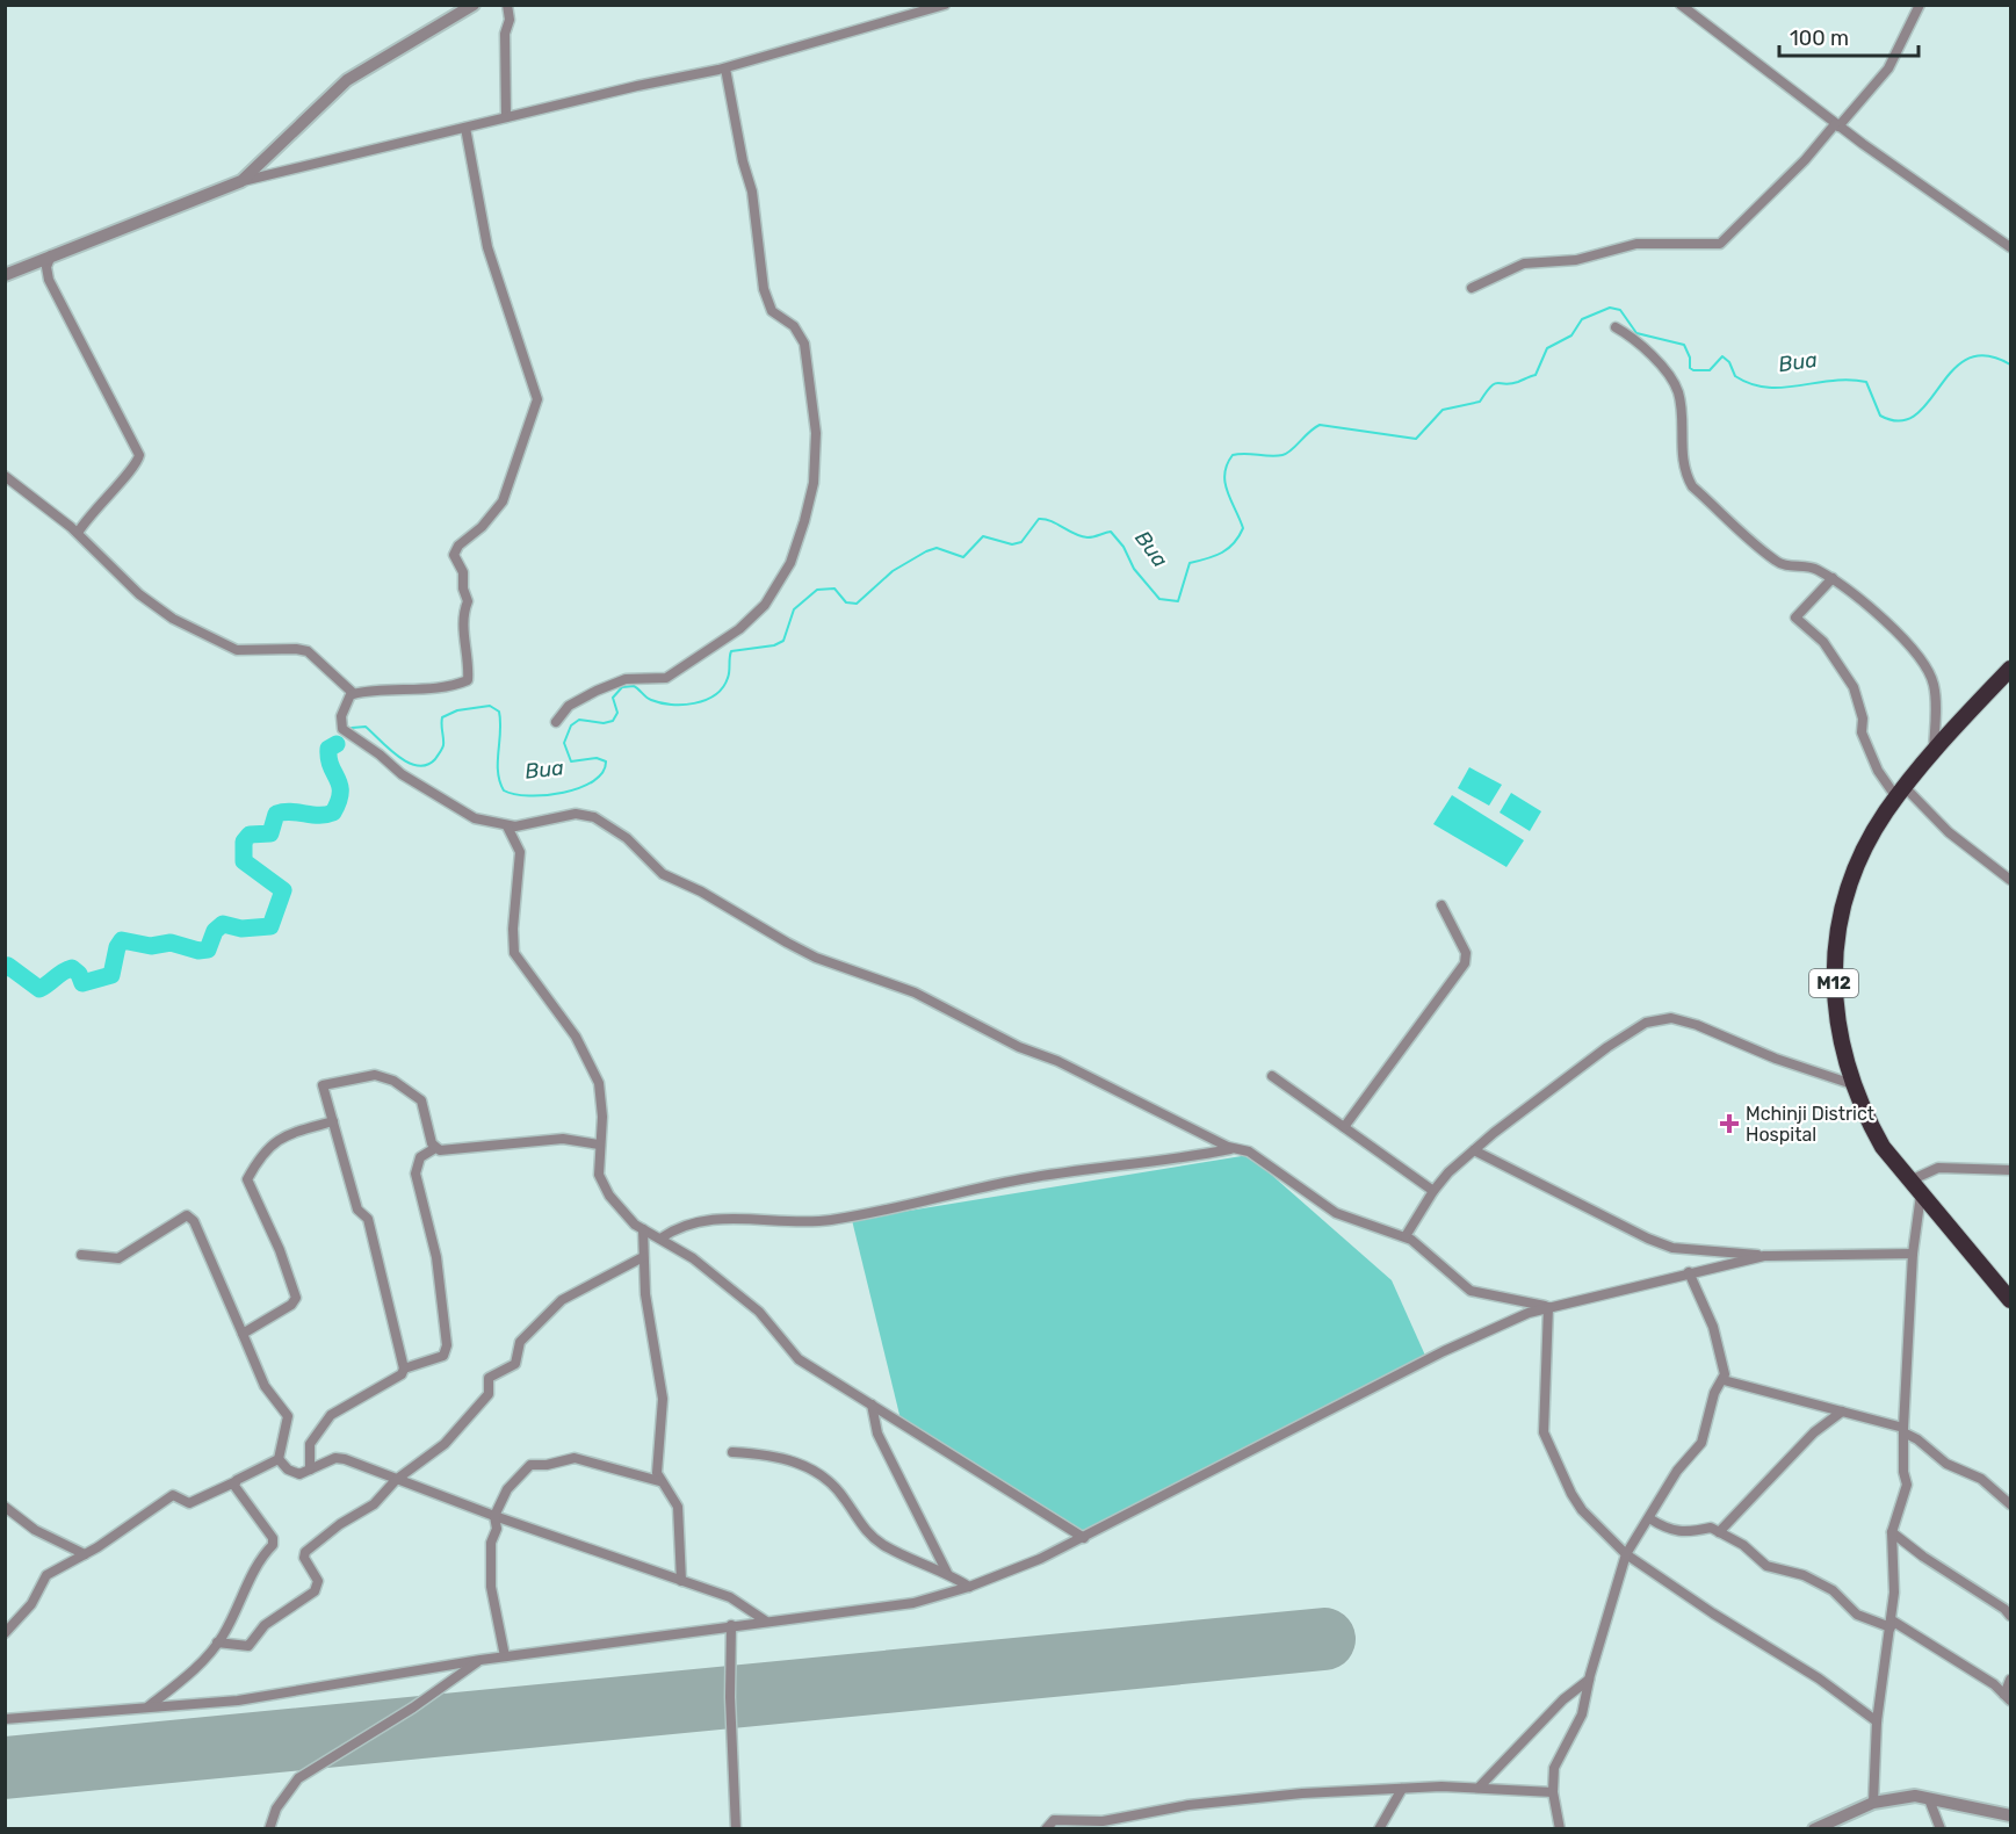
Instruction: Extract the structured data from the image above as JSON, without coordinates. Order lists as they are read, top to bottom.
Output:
{
  "streets": {
    "highway": ["M12"]
  },
  "water": ["Bua"],
  "places": {
    "health": ["Mchinji District Hospital"]
  },
  "scale_bar": "100 m"
}
